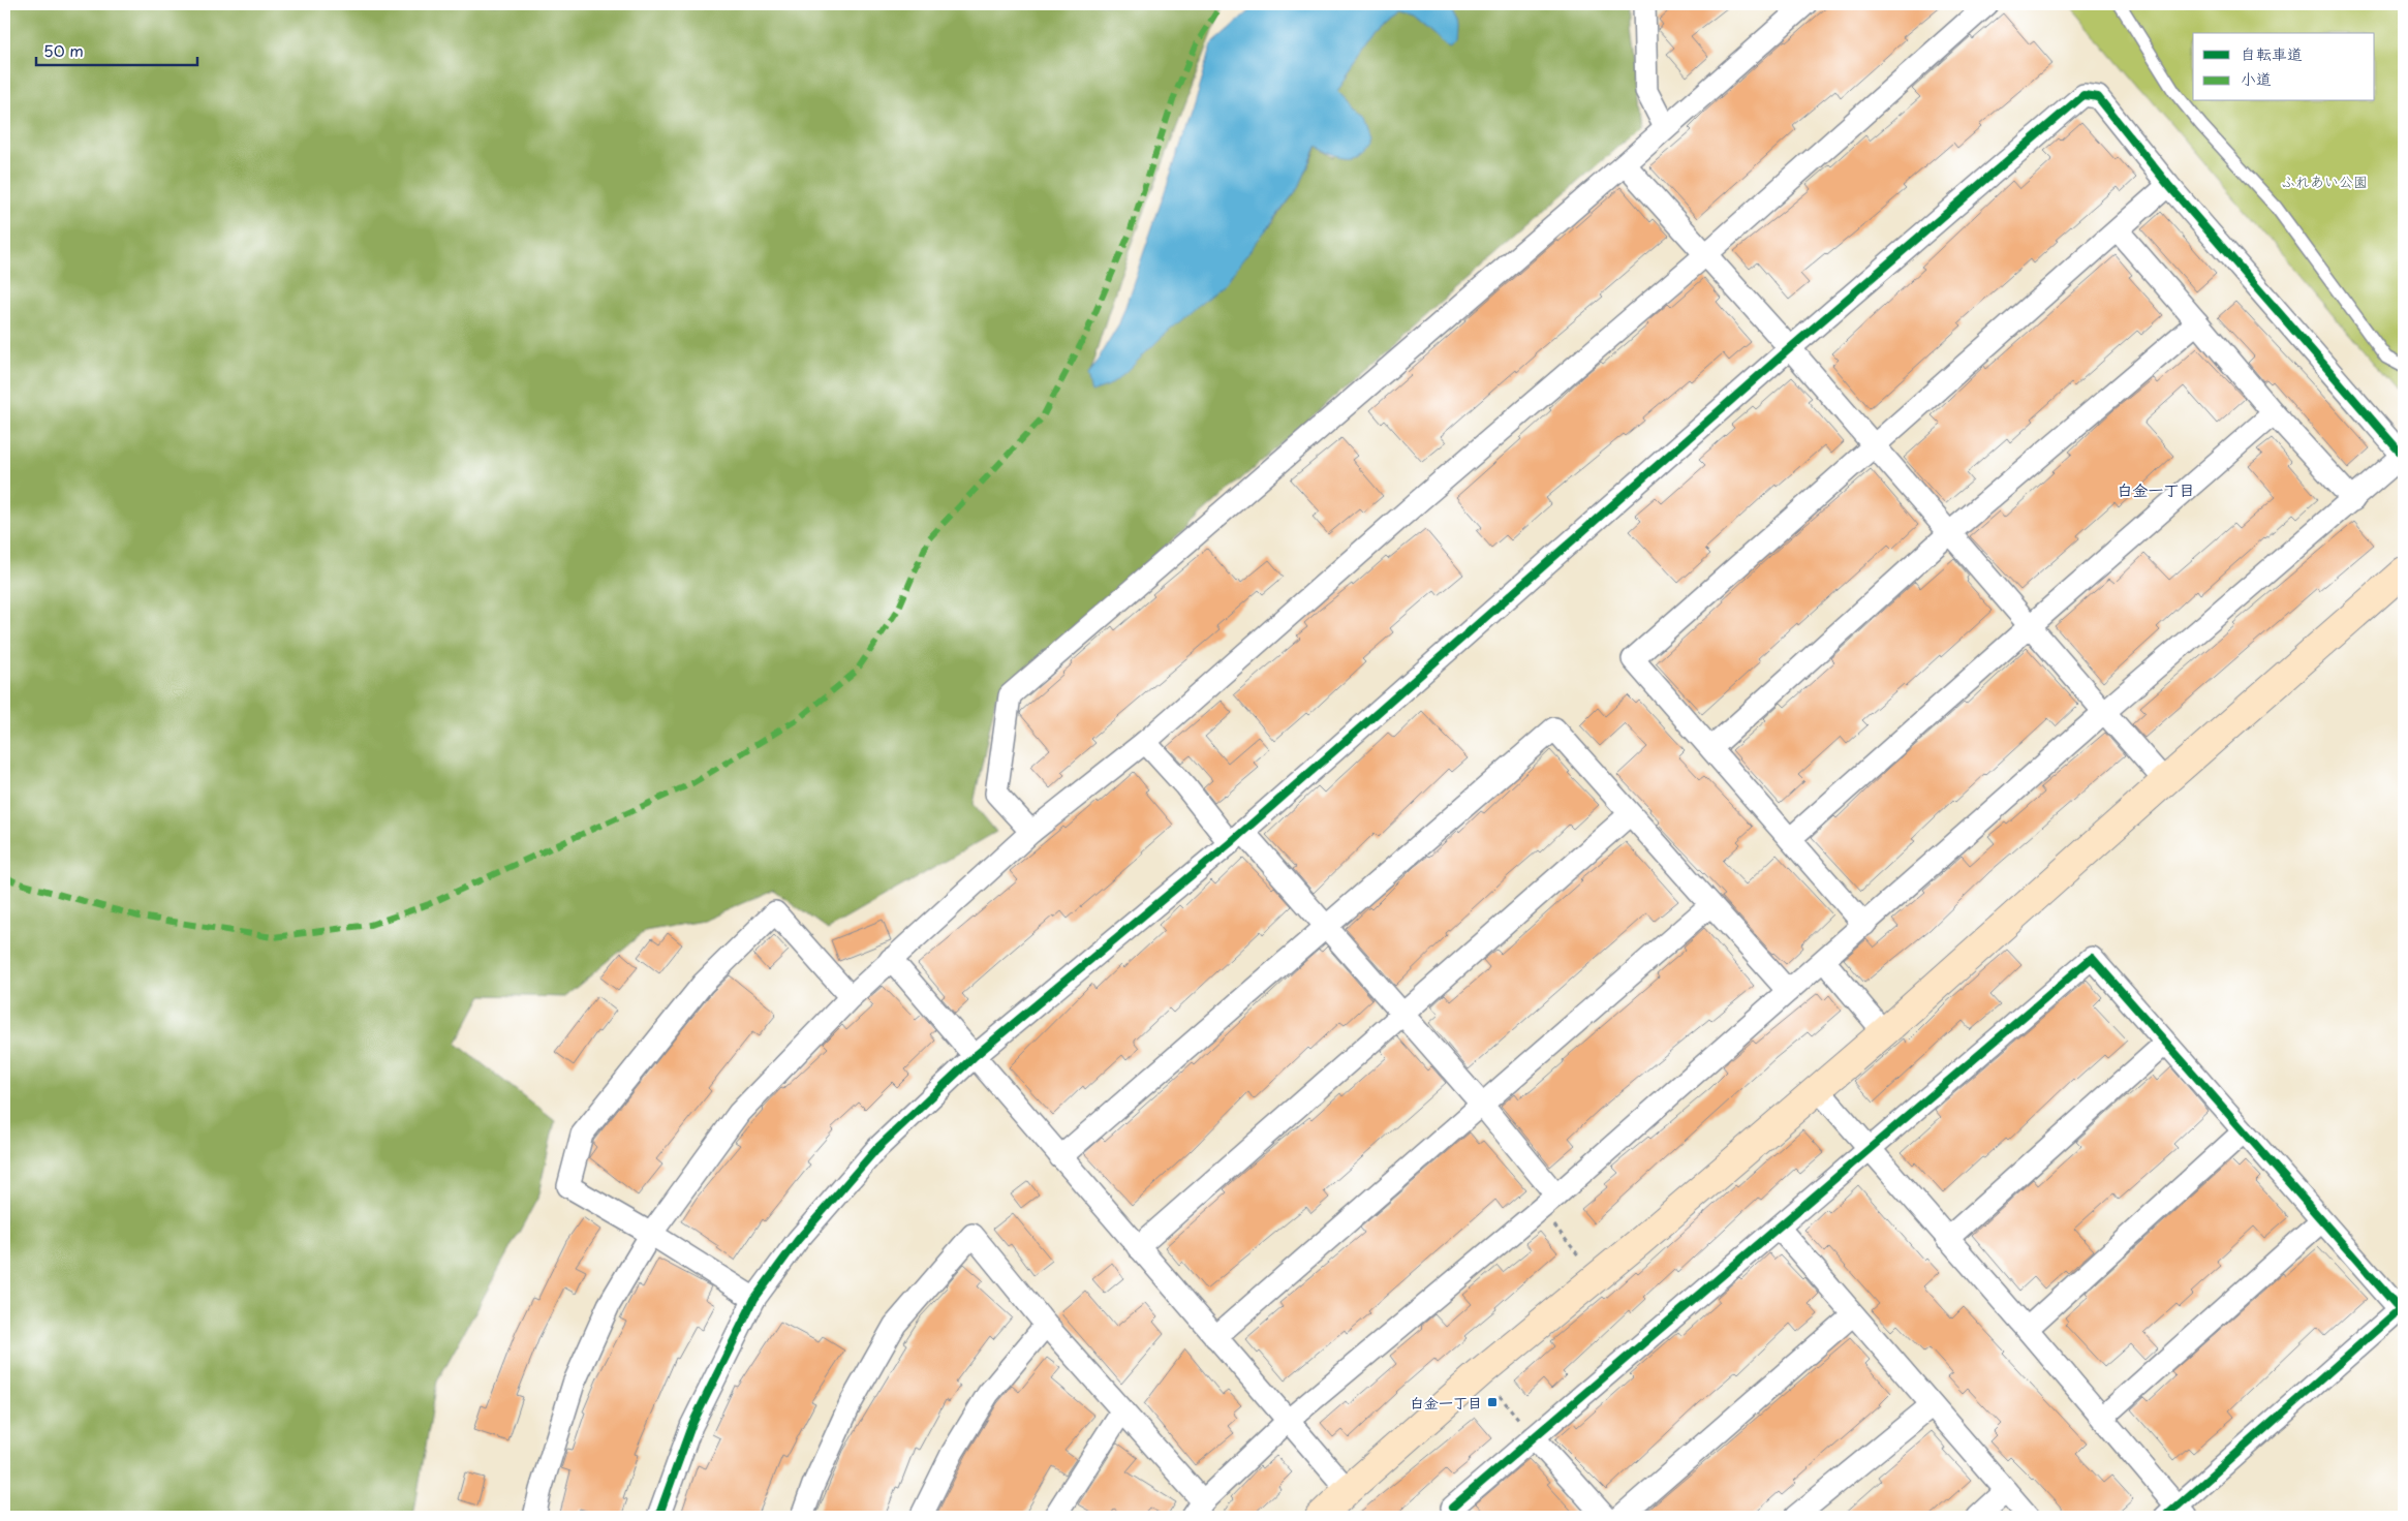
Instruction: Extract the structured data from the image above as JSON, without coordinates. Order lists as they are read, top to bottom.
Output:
{
  "districts": ["白金一丁目"],
  "parks": ["ふれあい公園"],
  "places": {
    "transit": ["白金一丁目"]
  },
  "legend": ["自転車道", "小道"],
  "scale_bar": "50 m"
}
